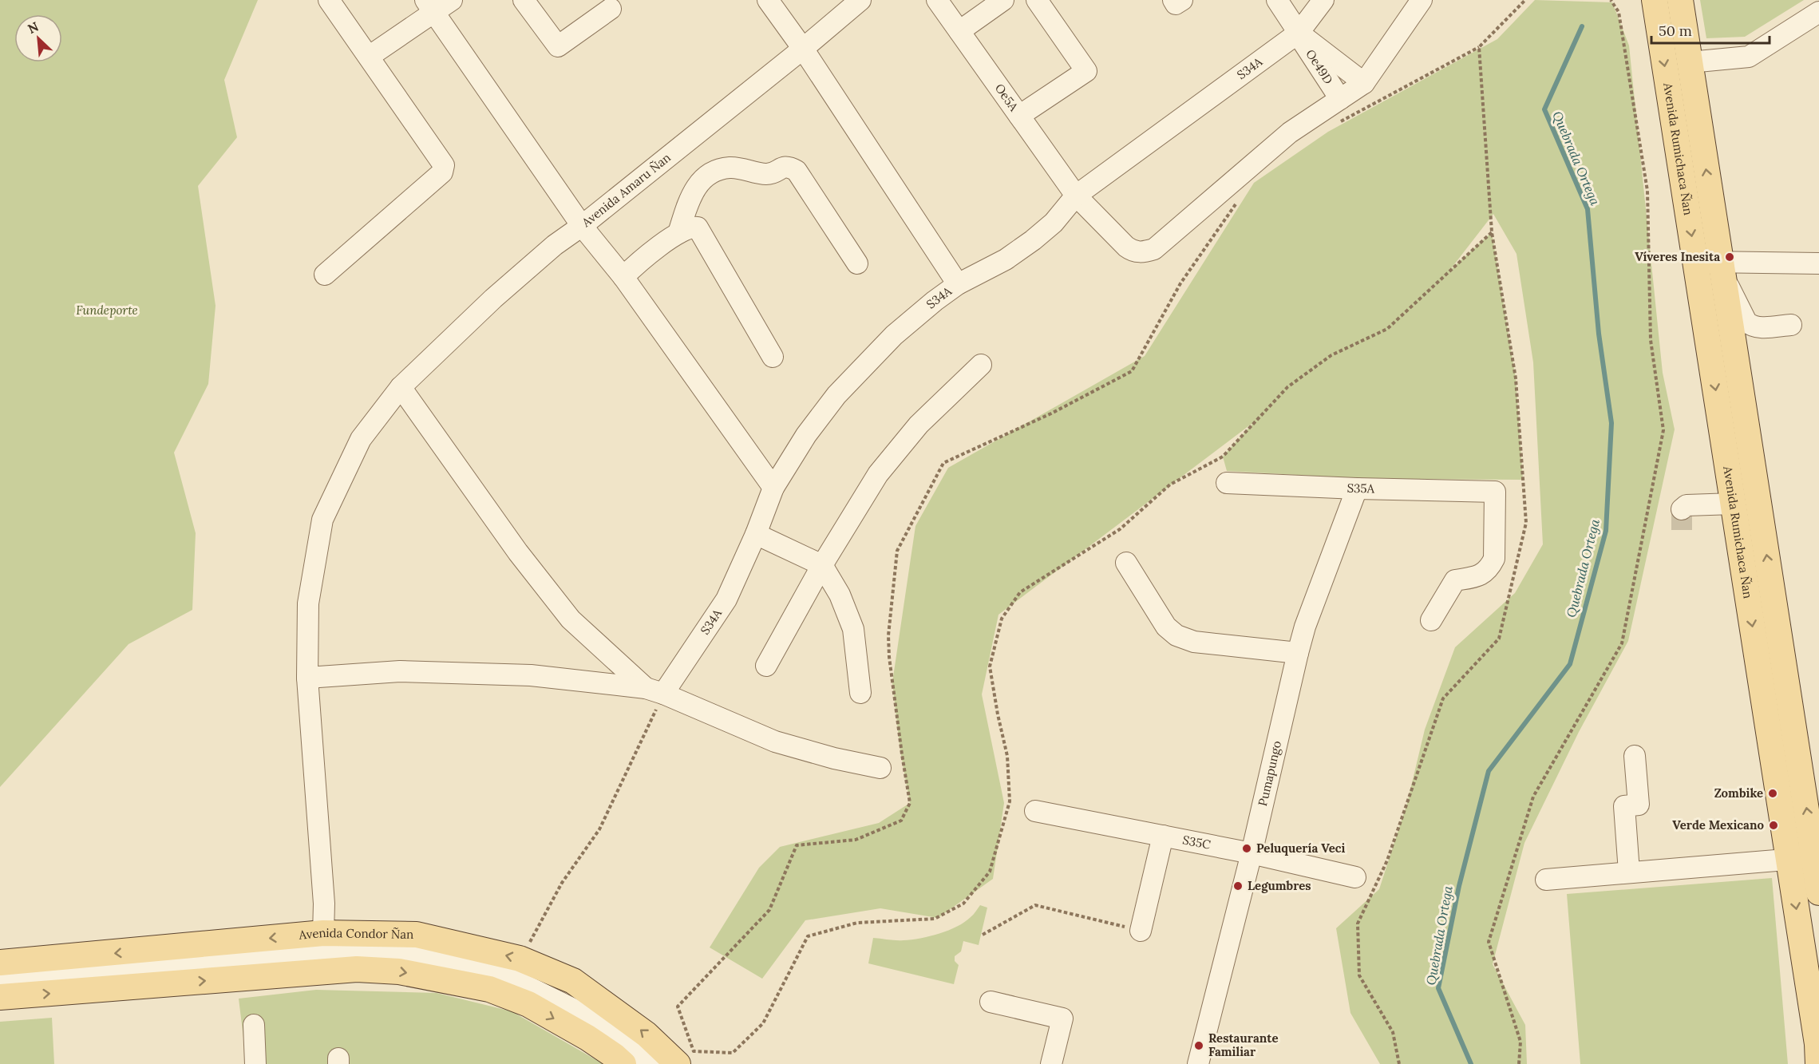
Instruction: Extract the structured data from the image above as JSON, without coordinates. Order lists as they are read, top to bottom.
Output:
{
  "streets": {
    "main road": ["Avenida Rumichaca Ñan", "Avenida Condor Ñan"],
    "street": [
      "Oe49D",
      "S34A",
      "Oe5A",
      "Avenida Amaru Ñan",
      "S35A",
      "Pumapungo",
      "S35C"
    ]
  },
  "crossings": [
    ["Oe49D", "S34A"],
    ["Oe49D", "Oe5A"],
    ["S34A", "Oe5A"],
    ["Avenida Amaru Ñan", "Avenida Condor Ñan"],
    ["S35A", "Pumapungo"],
    ["Pumapungo", "S35C"]
  ],
  "water": ["Quebrada Ortega"],
  "parks": ["Fundeporte"],
  "places": [
    "Víveres Inesita",
    "Zombike",
    "Verde Mexicano",
    "Peluquería Veci",
    "Legumbres",
    "Restaurante Familiar"
  ],
  "scale_bar": "50 m",
  "north": "top left"
}
